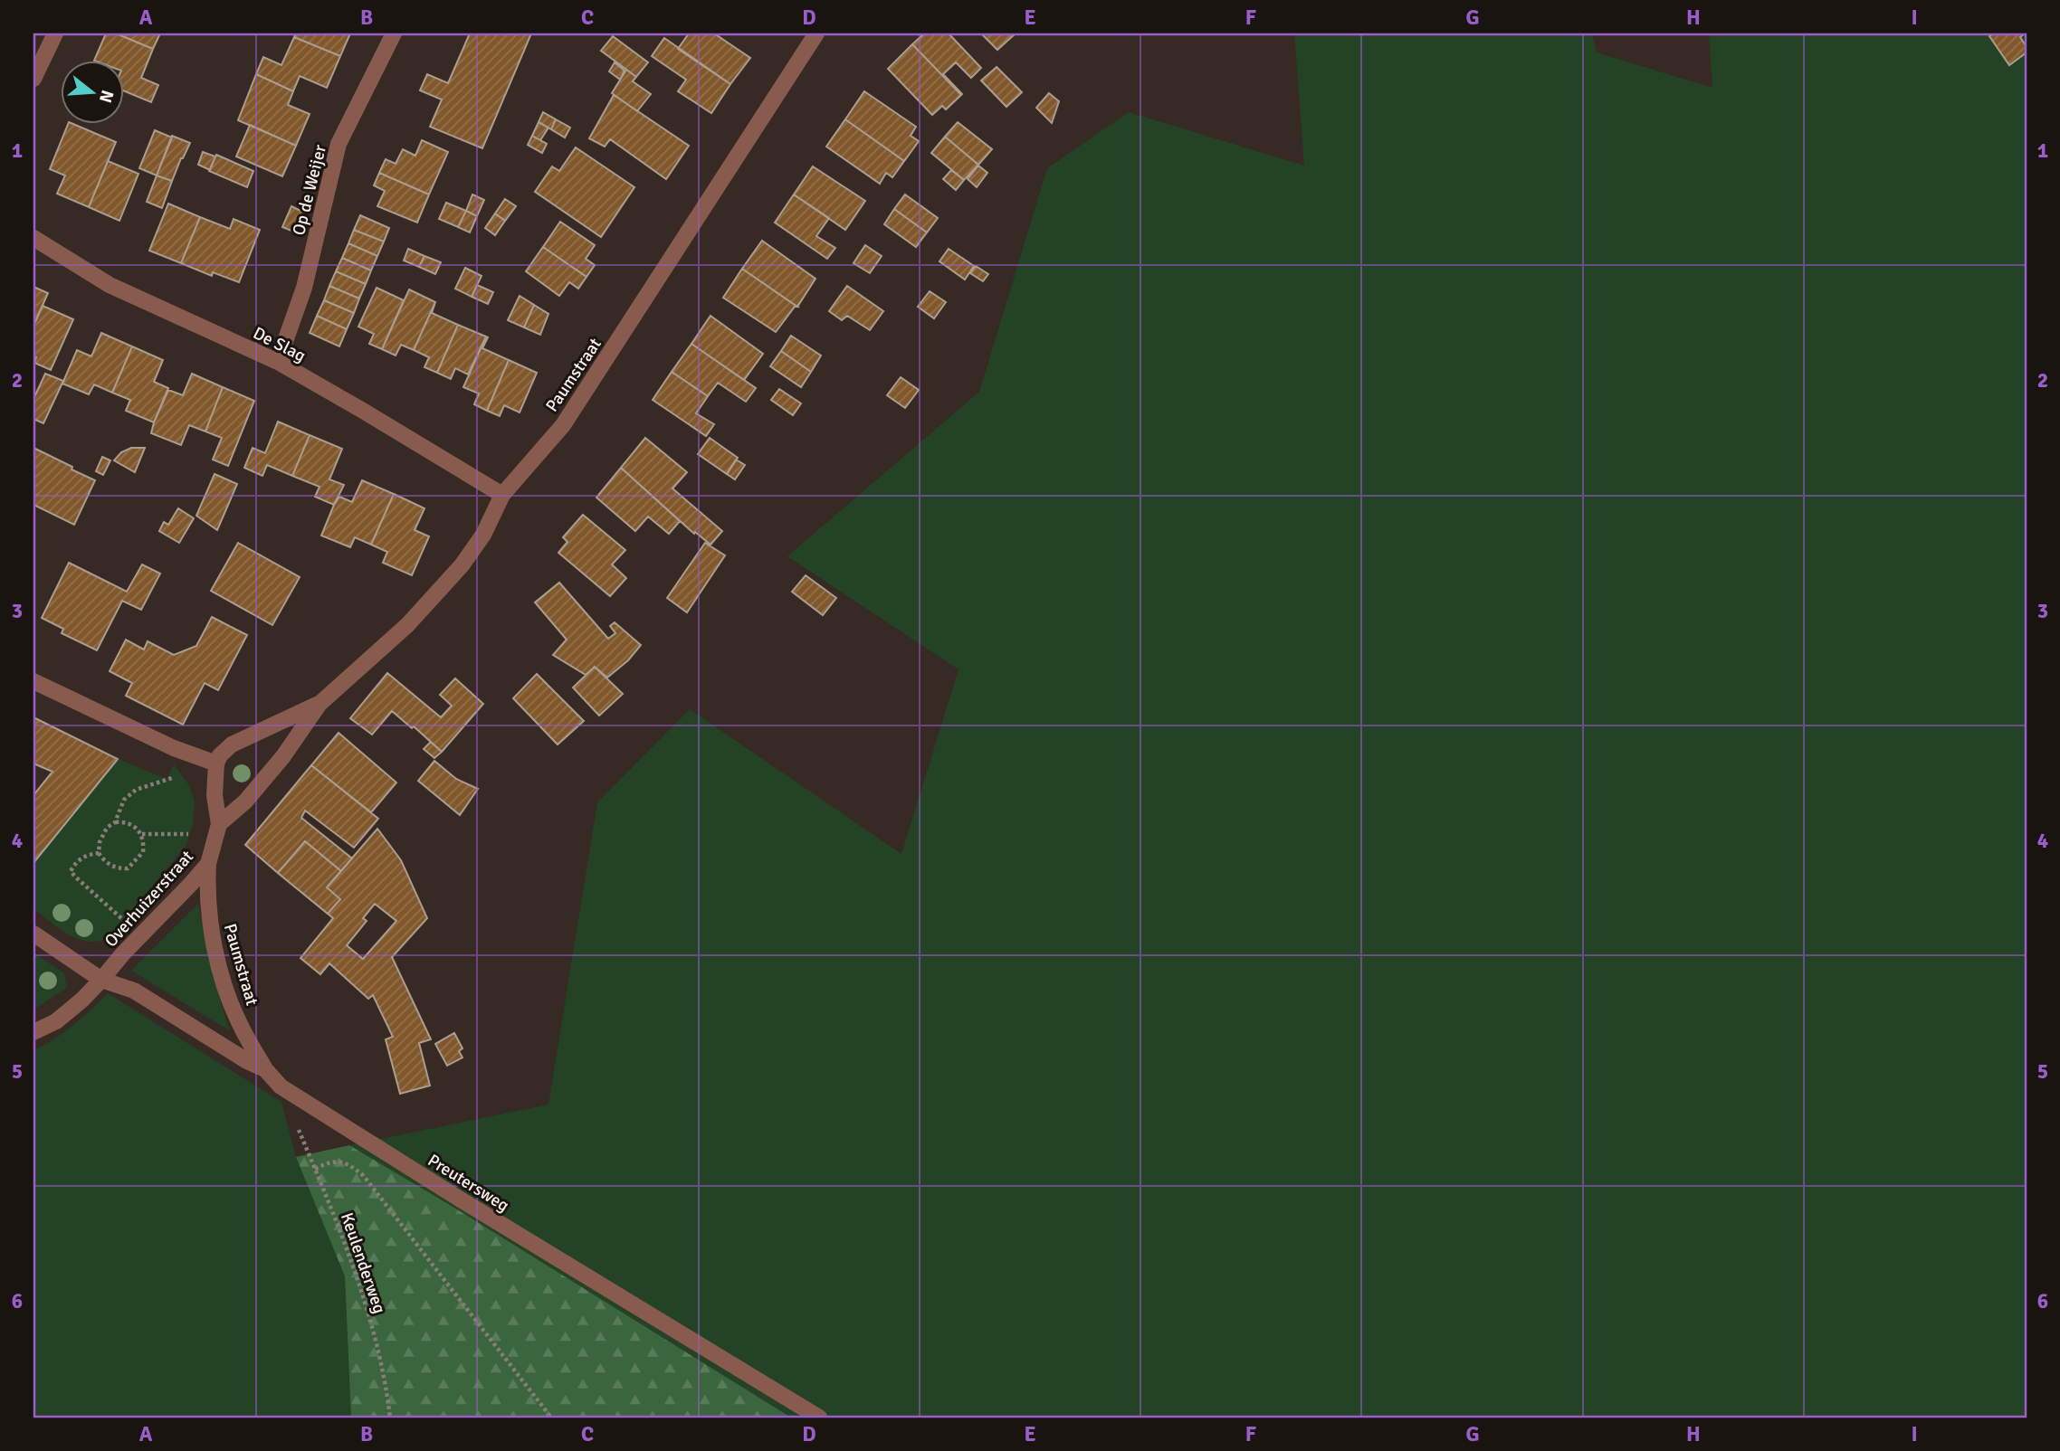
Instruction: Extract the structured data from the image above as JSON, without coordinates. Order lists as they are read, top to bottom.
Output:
{
  "streets": {
    "street": [
      "Op de Weijer",
      "De Slag",
      "Paumstraat",
      "Overhuizerstraat",
      "Preutersweg"
    ],
    "path": ["Keulenderweg"]
  },
  "crossings": [
    ["Op de Weijer", "De Slag"],
    ["De Slag", "Paumstraat"],
    ["Paumstraat", "Overhuizerstraat"],
    ["Paumstraat", "Preutersweg"],
    ["Overhuizerstraat", "Preutersweg"]
  ],
  "north": "right",
  "grid": {
    "columns": [
      "A",
      "B",
      "C",
      "D",
      "E",
      "F",
      "G",
      "H",
      "I"
    ],
    "rows": [
      "1",
      "2",
      "3",
      "4",
      "5",
      "6"
    ]
  }
}
